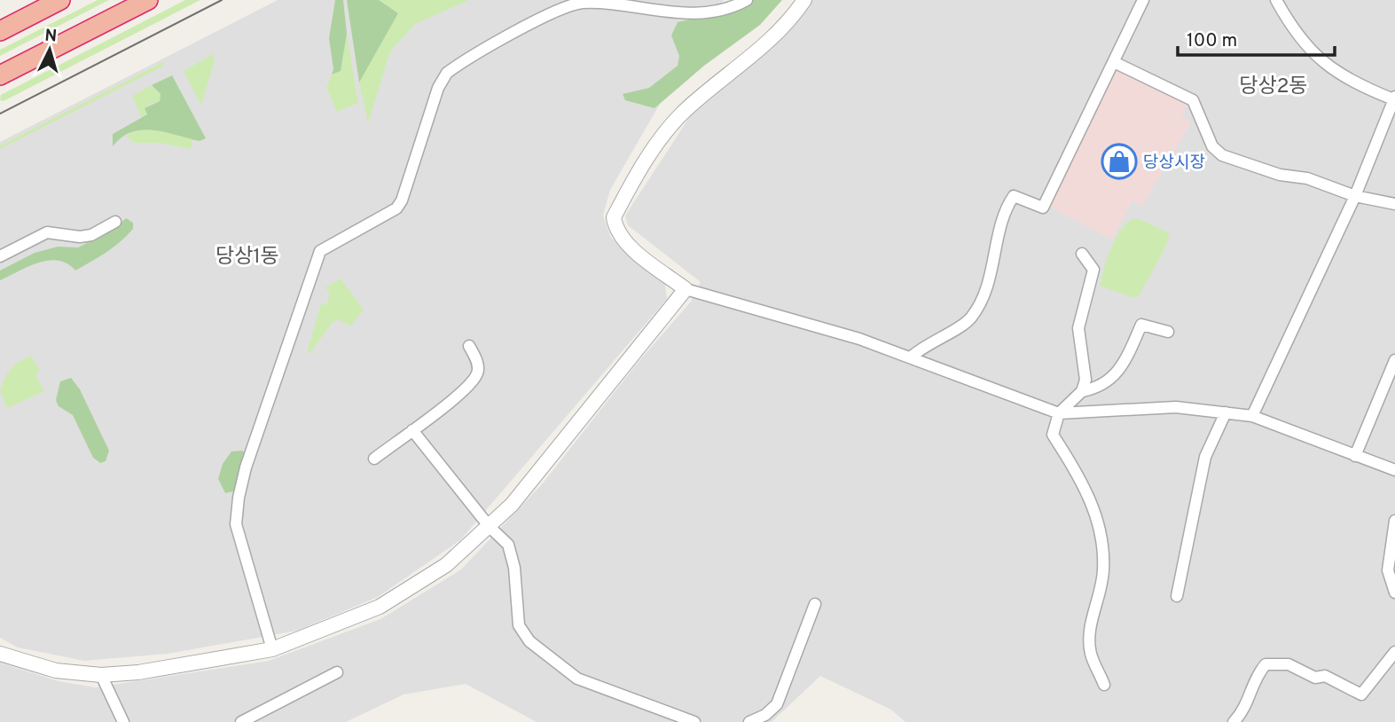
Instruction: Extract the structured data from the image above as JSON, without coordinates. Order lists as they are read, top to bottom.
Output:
{
  "districts": ["당상2동", "당상1동"],
  "places": {
    "shop": ["당상시장"]
  },
  "scale_bar": "100 m",
  "north": "top"
}
